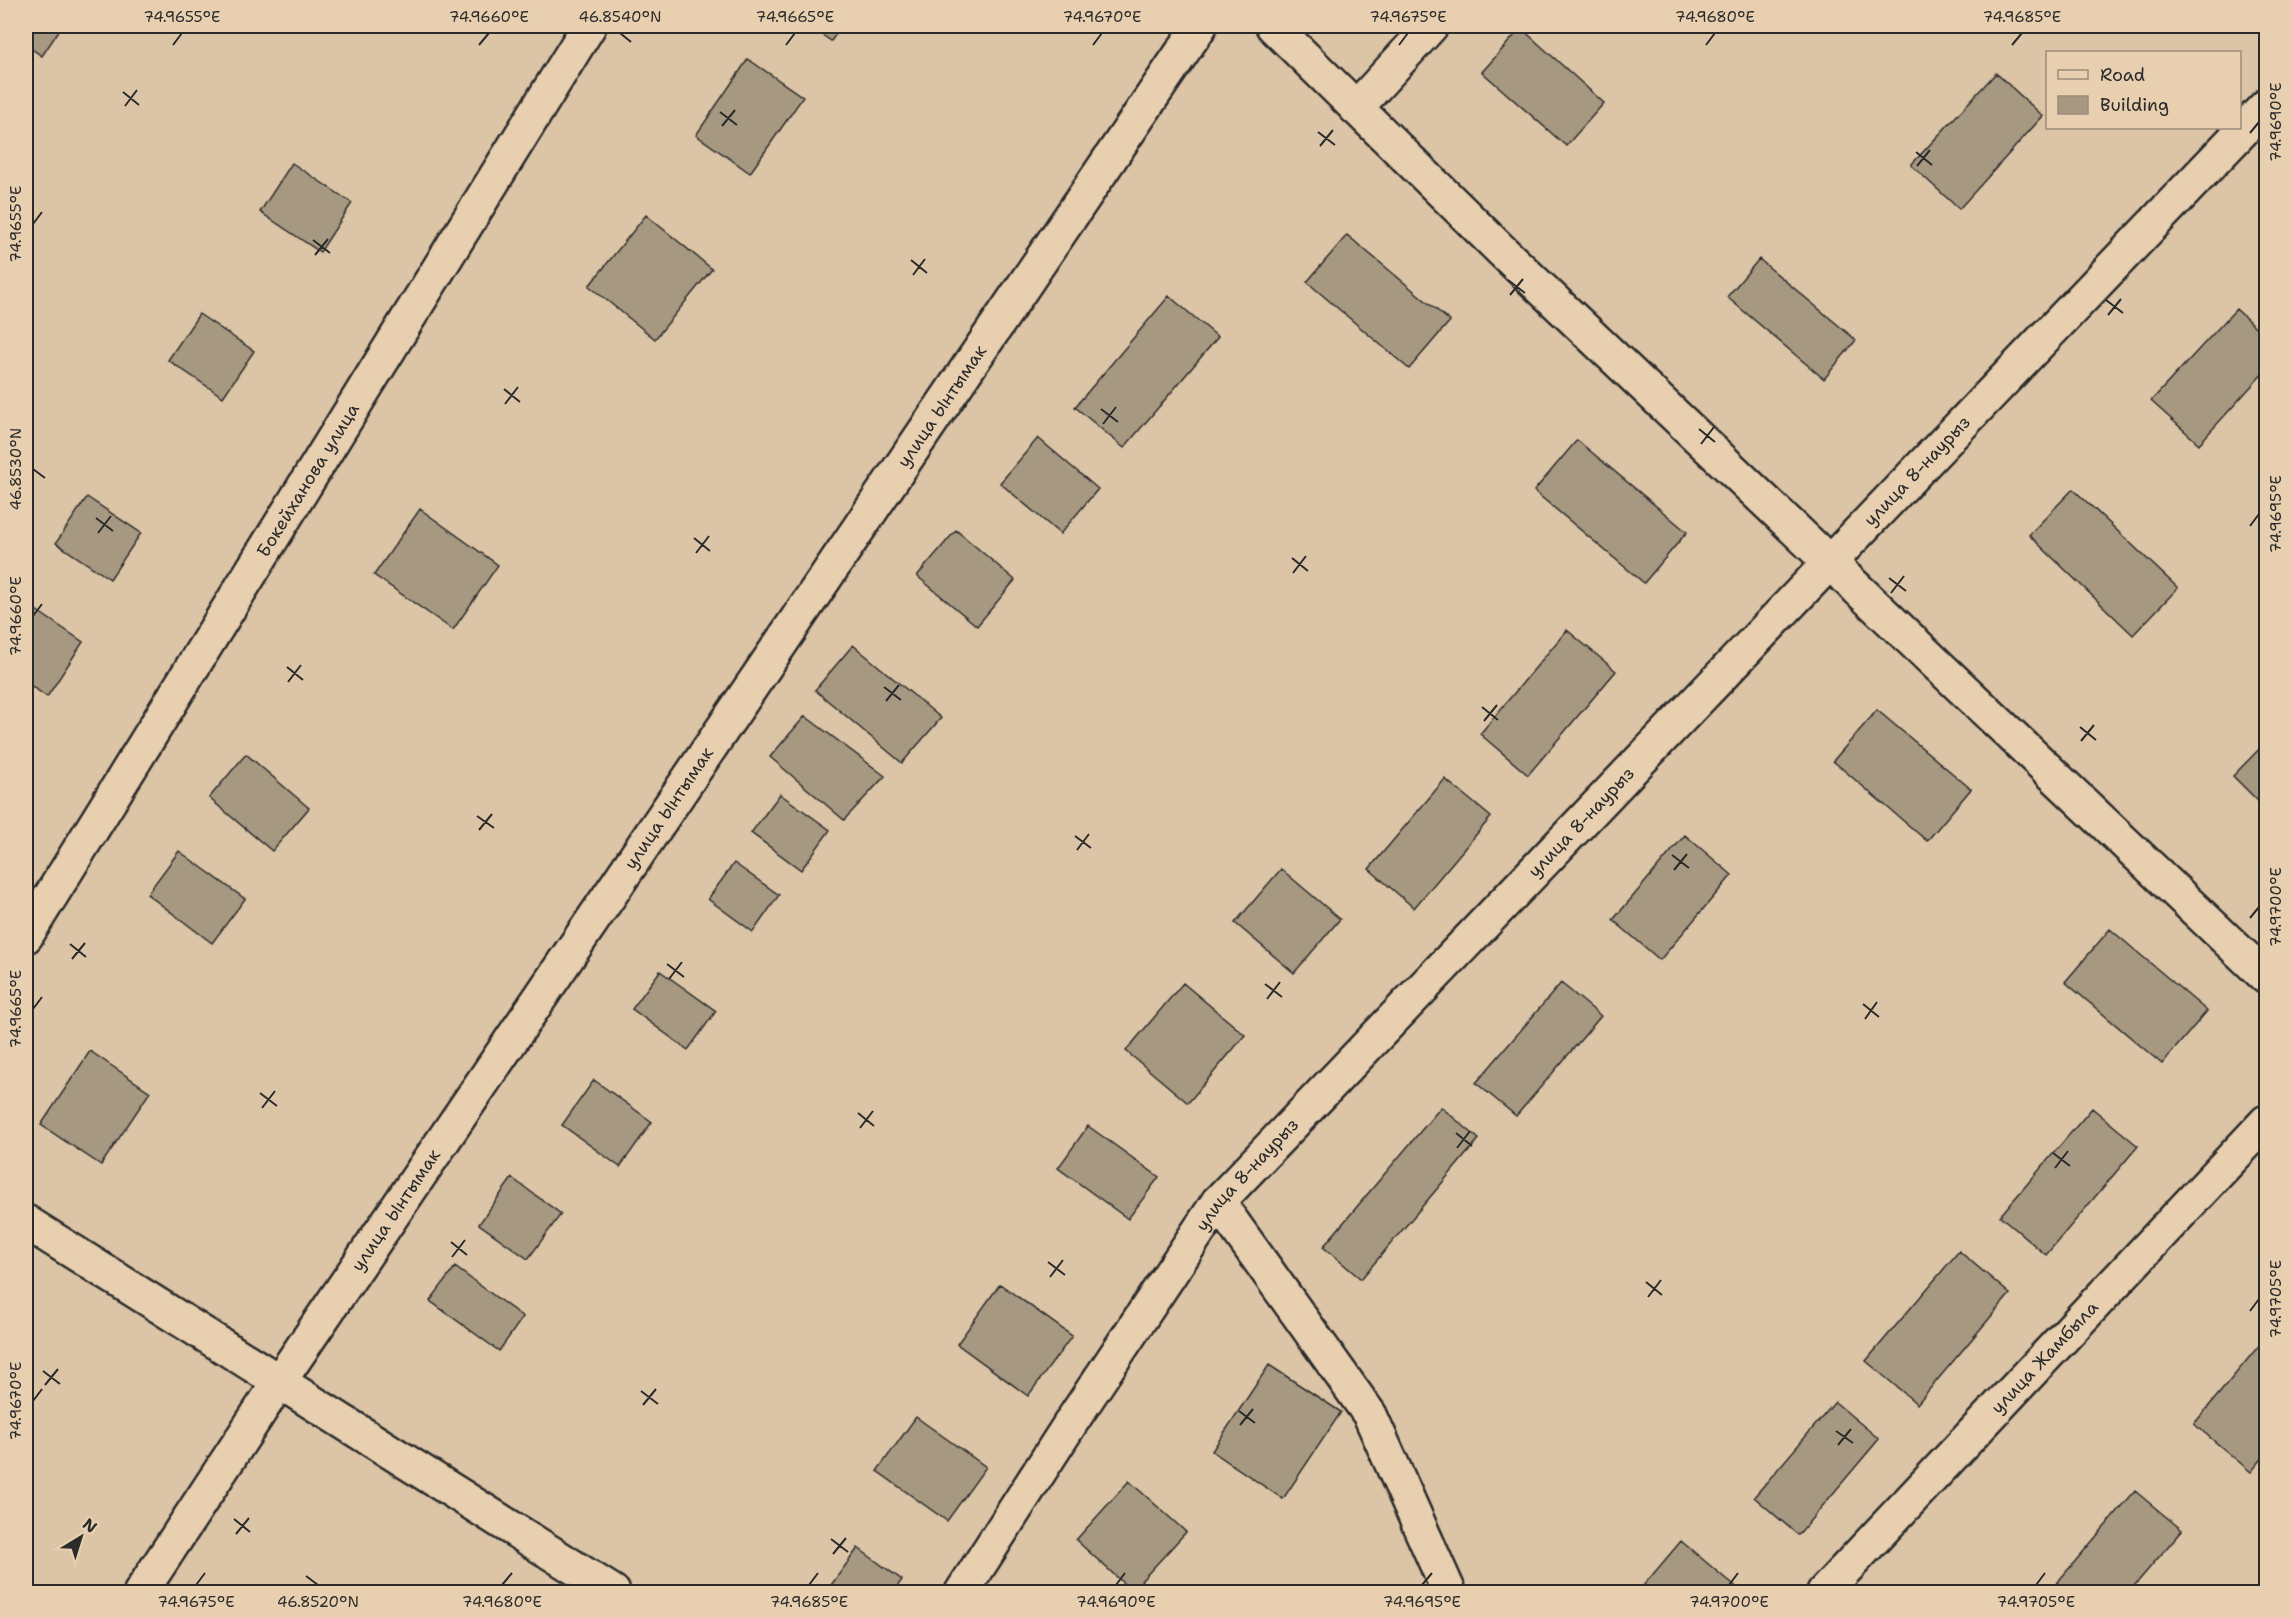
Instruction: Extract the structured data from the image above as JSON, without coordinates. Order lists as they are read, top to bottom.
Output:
{
  "streets": {
    "street": [
      "улица Ынтымак",
      "улица 8-наурыз",
      "Бокейханова улица",
      "улица Жамбыла"
    ]
  },
  "legend": ["Road", "Building"],
  "north": "top right",
  "coordinates": [
    "74.9655°E",
    "74.9660°E",
    "46.8540°N",
    "74.9665°E",
    "74.9670°E",
    "74.9675°E",
    "74.9680°E",
    "74.9685°E",
    "74.9690°E",
    "46.8530°N",
    "74.9695°E",
    "74.9700°E",
    "74.9705°E",
    "46.8520°N"
  ]
}
